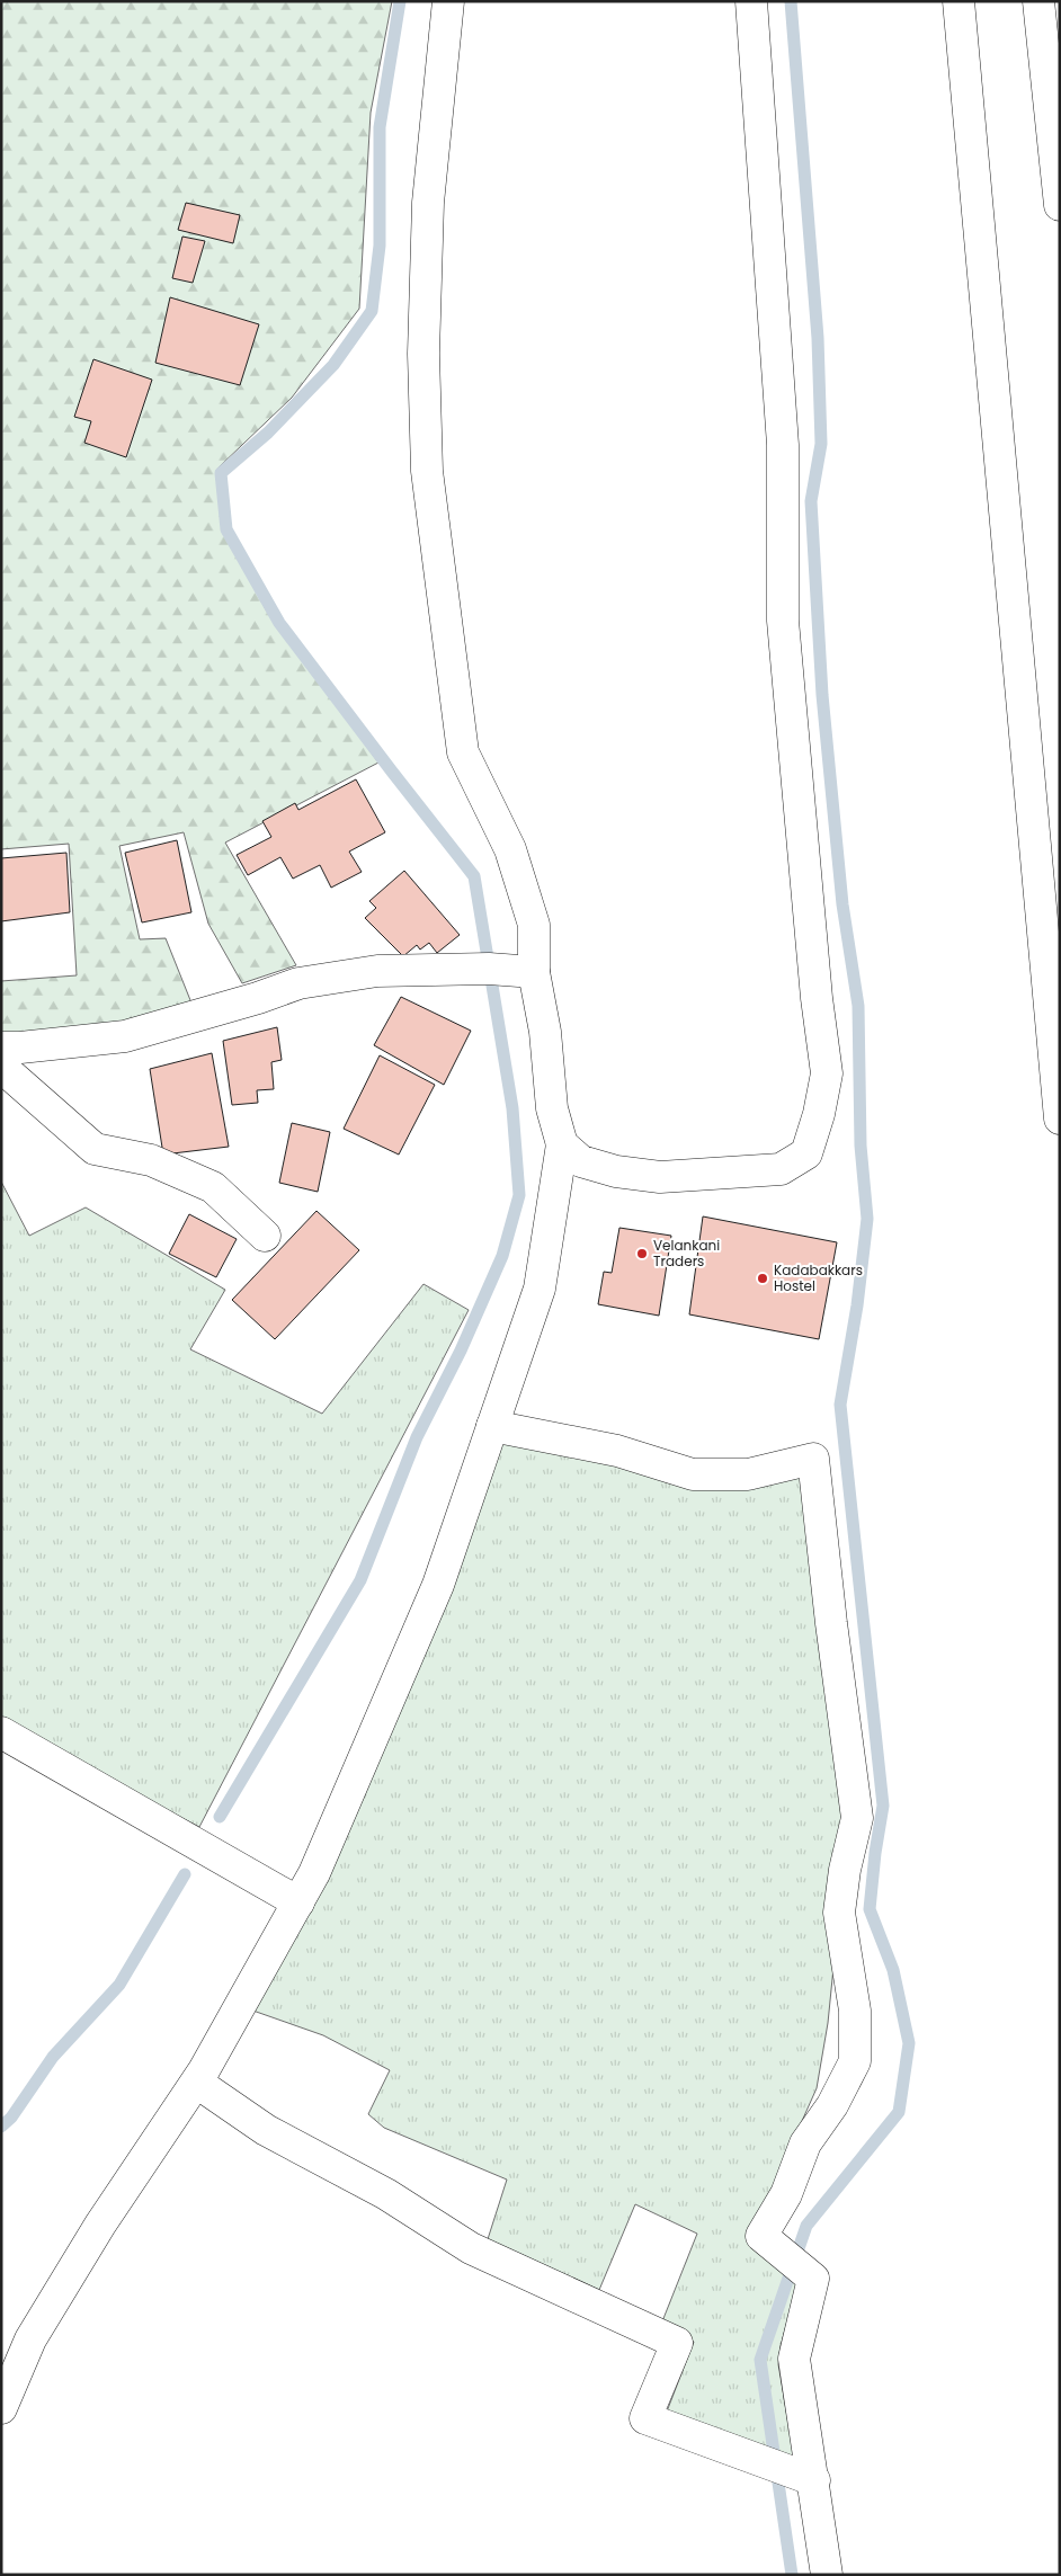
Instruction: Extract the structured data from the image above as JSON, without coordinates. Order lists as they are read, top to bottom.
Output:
{
  "places": ["Velankani Traders", "Kadabakkars Hostel"]
}
